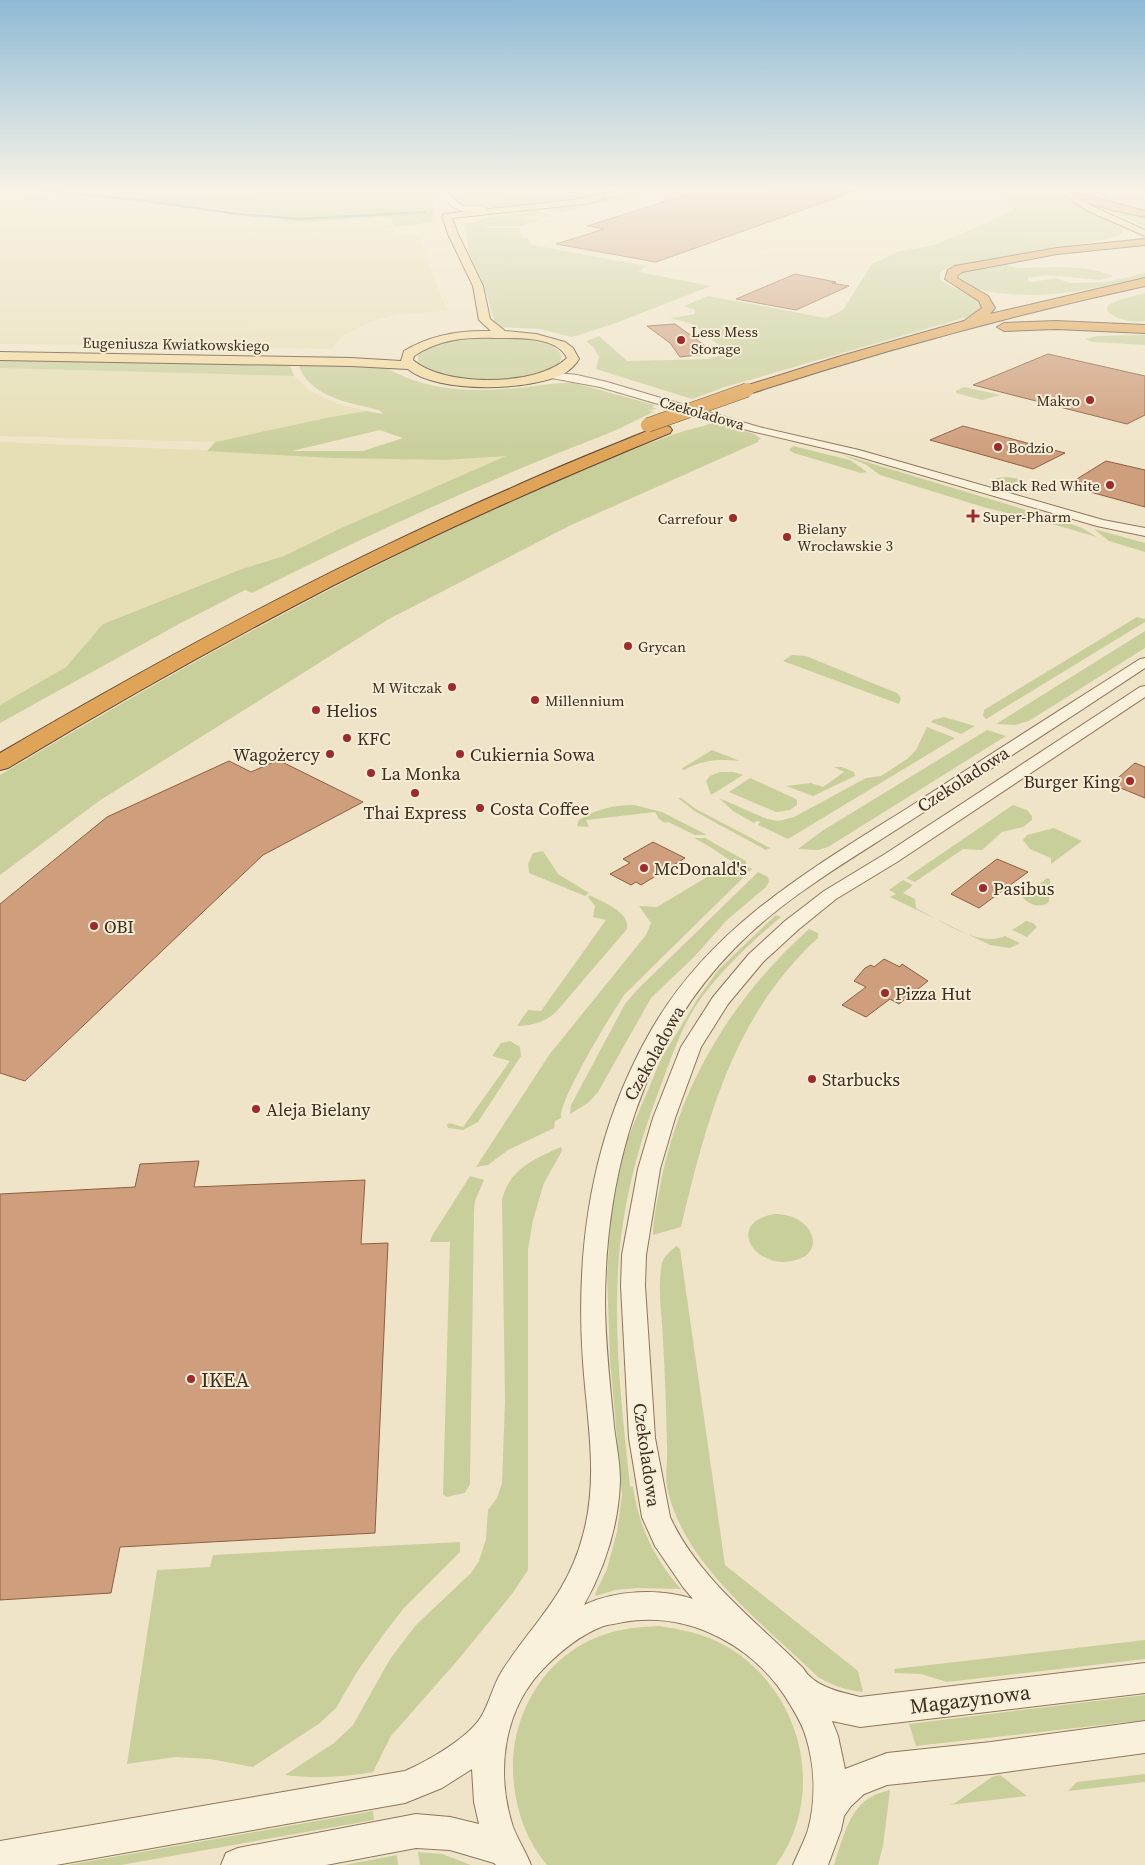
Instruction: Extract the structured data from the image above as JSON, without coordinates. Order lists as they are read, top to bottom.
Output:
{
  "streets": {
    "main road": ["Eugeniusza Kwiatkowskiego"],
    "street": ["Czekoladowa", "Magazynowa"]
  },
  "places": {
    "other": [
      "Less Mess Storage",
      "Makro",
      "Bodzio",
      "Black Red White",
      "Carrefour",
      "Bielany Wrocławskie 3",
      "Grycan",
      "M Witczak",
      "Millennium",
      "Helios",
      "KFC",
      "Wagożercy",
      "Cukiernia Sowa",
      "La Monka",
      "Burger King",
      "Thai Express",
      "Costa Coffee",
      "McDonald's",
      "Pasibus",
      "OBI",
      "Pizza Hut",
      "Starbucks",
      "Aleja Bielany",
      "IKEA"
    ],
    "health": ["Super-Pharm"]
  }
}
